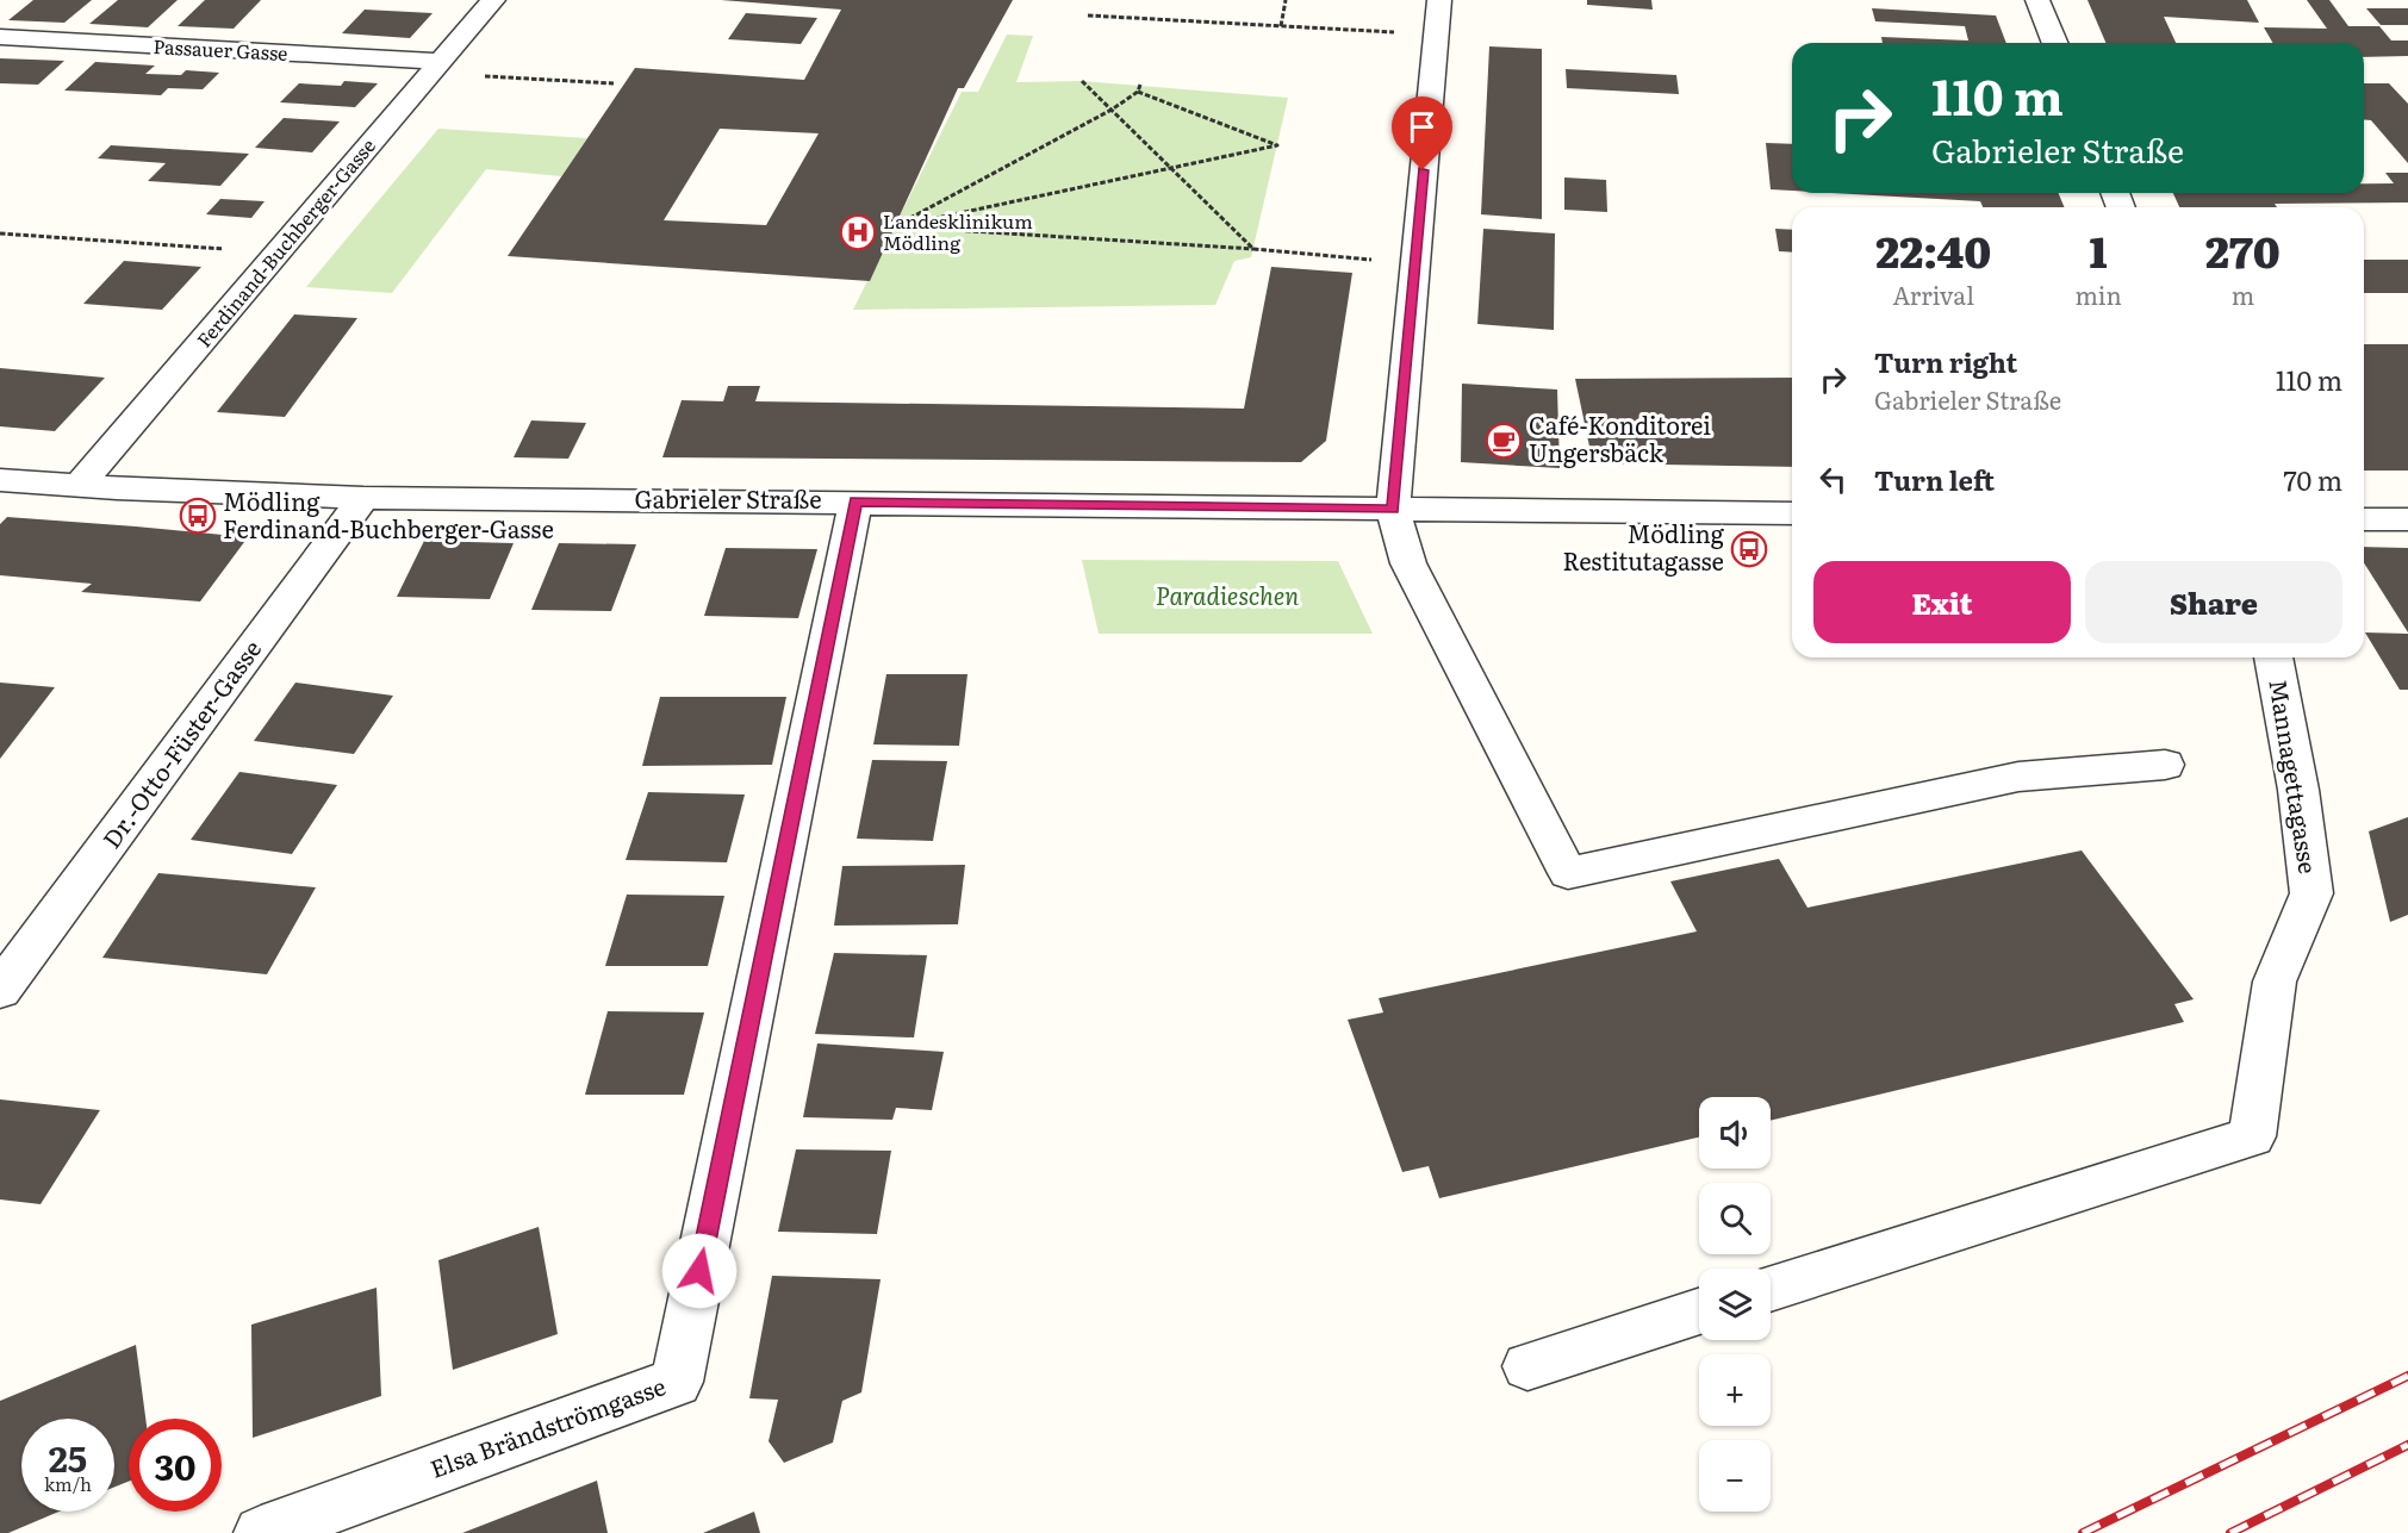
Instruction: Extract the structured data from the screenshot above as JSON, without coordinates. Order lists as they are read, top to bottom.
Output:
{
  "streets": {
    "street": [
      "Passauer Gasse",
      "Ferdinand-Buchberger-Gasse",
      "Gabrieler Straße",
      "Dr.-Otto-Füster-Gasse",
      "Mannagettagasse",
      "Elsa Brändströmgasse"
    ]
  },
  "crossings": [
    ["Passauer Gasse", "Ferdinand-Buchberger-Gasse"],
    ["Ferdinand-Buchberger-Gasse", "Gabrieler Straße"],
    ["Gabrieler Straße", "Dr.-Otto-Füster-Gasse"],
    ["Gabrieler Straße", "Elsa Brändströmgasse"]
  ],
  "parks": ["Paradieschen"],
  "places": {
    "hospital": ["Landesklinikum Mödling"],
    "cafe": ["Café-Konditorei Ungersbäck"],
    "bus stop": ["Mödling Ferdinand-Buchberger-Gasse", "Mödling Restitutagasse"]
  },
  "page": {
    "turn": ["110 m", "Gabrieler Straße"],
    "eta": [
      "22:40",
      "Arrival",
      "1",
      "min",
      "270",
      "m"
    ],
    "list": [
      {
        "name": "Turn right",
        "note": "Gabrieler Straße",
        "value": "110 m"
      },
      {
        "name": "Turn left",
        "value": "70 m"
      }
    ],
    "buttons": ["Exit", "Share"],
    "map_buttons": ["+", "−"],
    "speed": "25 km/h",
    "limit": "30"
  }
}
